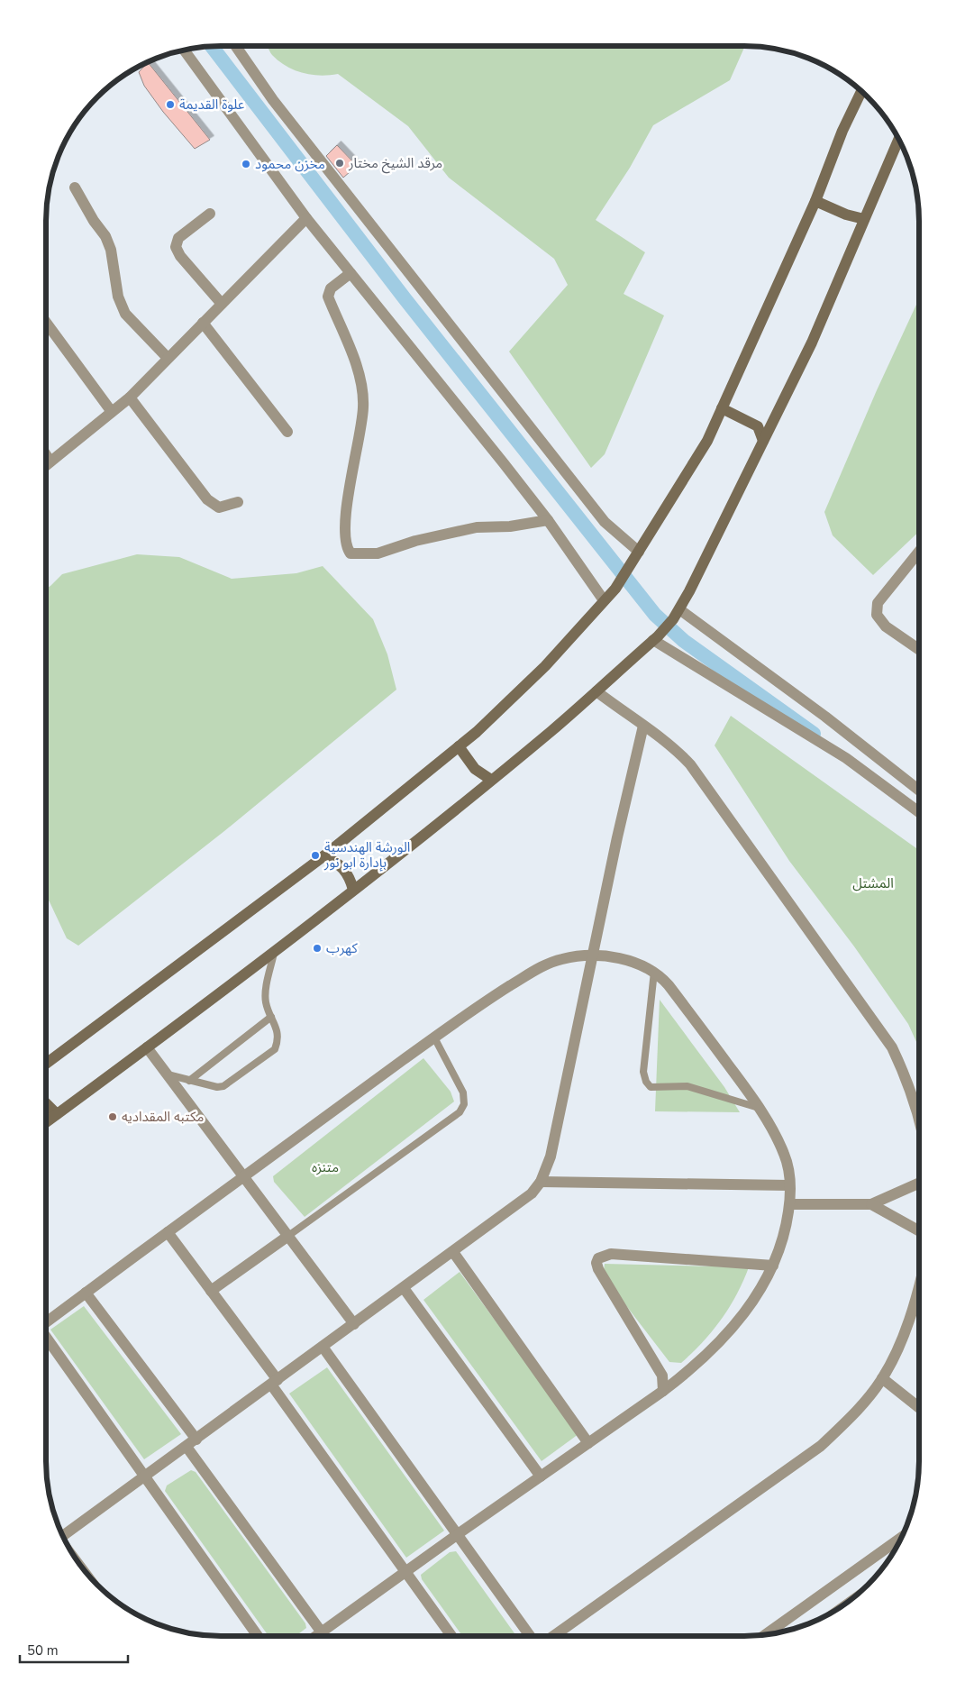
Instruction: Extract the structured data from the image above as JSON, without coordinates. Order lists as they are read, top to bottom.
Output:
{
  "parks": ["المشتل", "متنزه"],
  "places": [
    "علوة القديمة",
    "مرقد الشيخ مختار",
    "مخزن محمود",
    "الورشة الهندسية بإدارة ابو نور",
    "كهرب",
    "مكتبه المقداديه"
  ],
  "scale_bar": "50 m"
}
